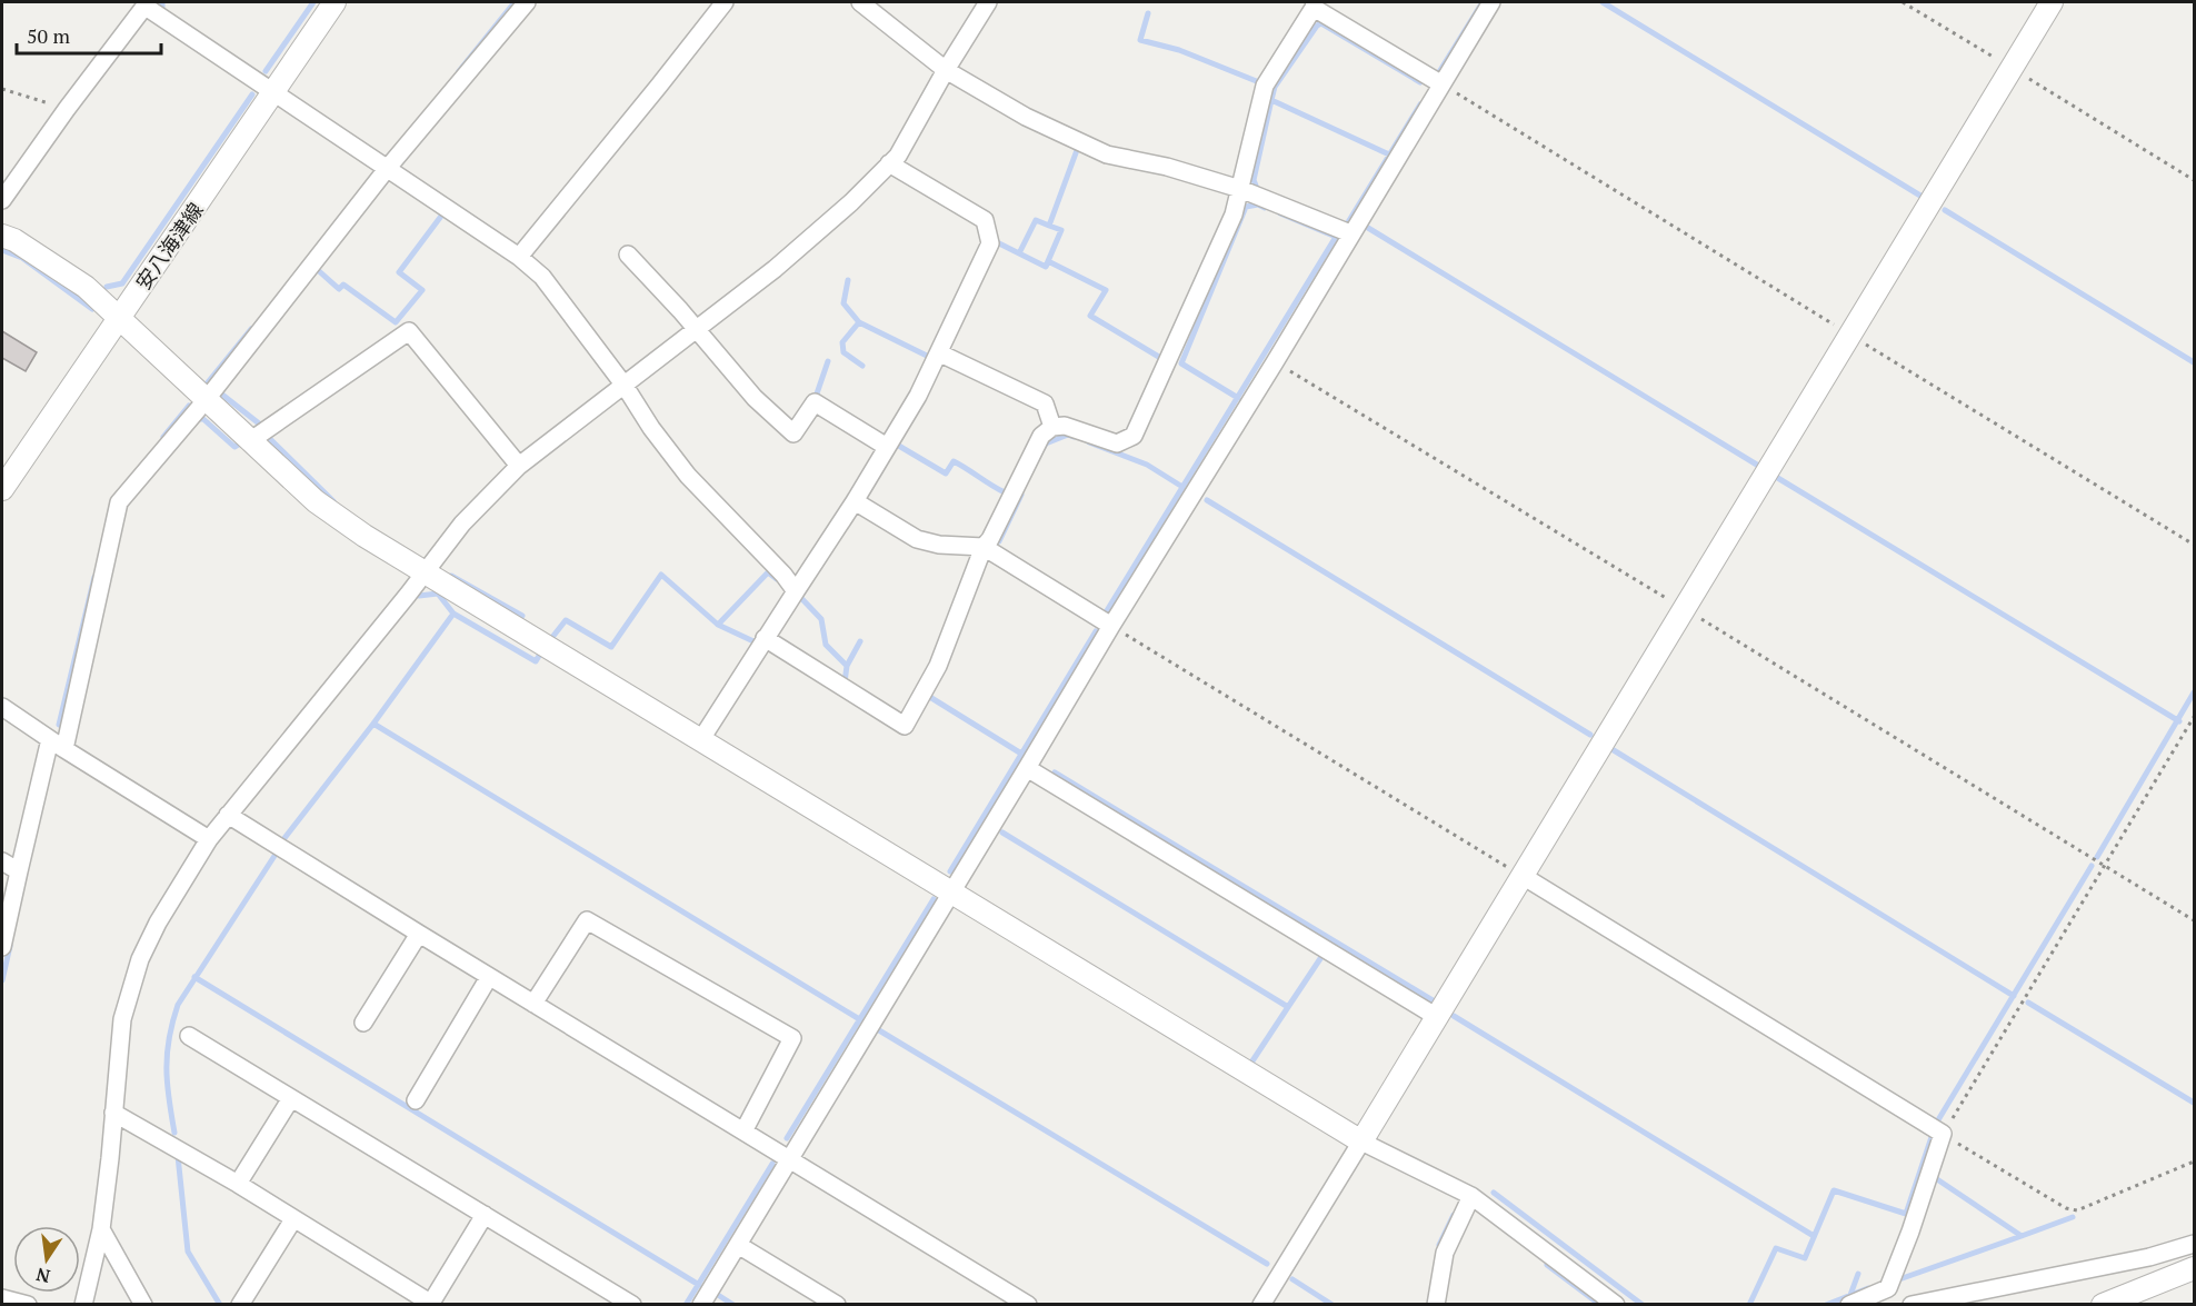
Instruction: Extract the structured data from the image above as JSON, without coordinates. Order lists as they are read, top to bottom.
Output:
{
  "streets": {
    "street": ["安八海津線"]
  },
  "scale_bar": "50 m",
  "north": "bottom"
}
